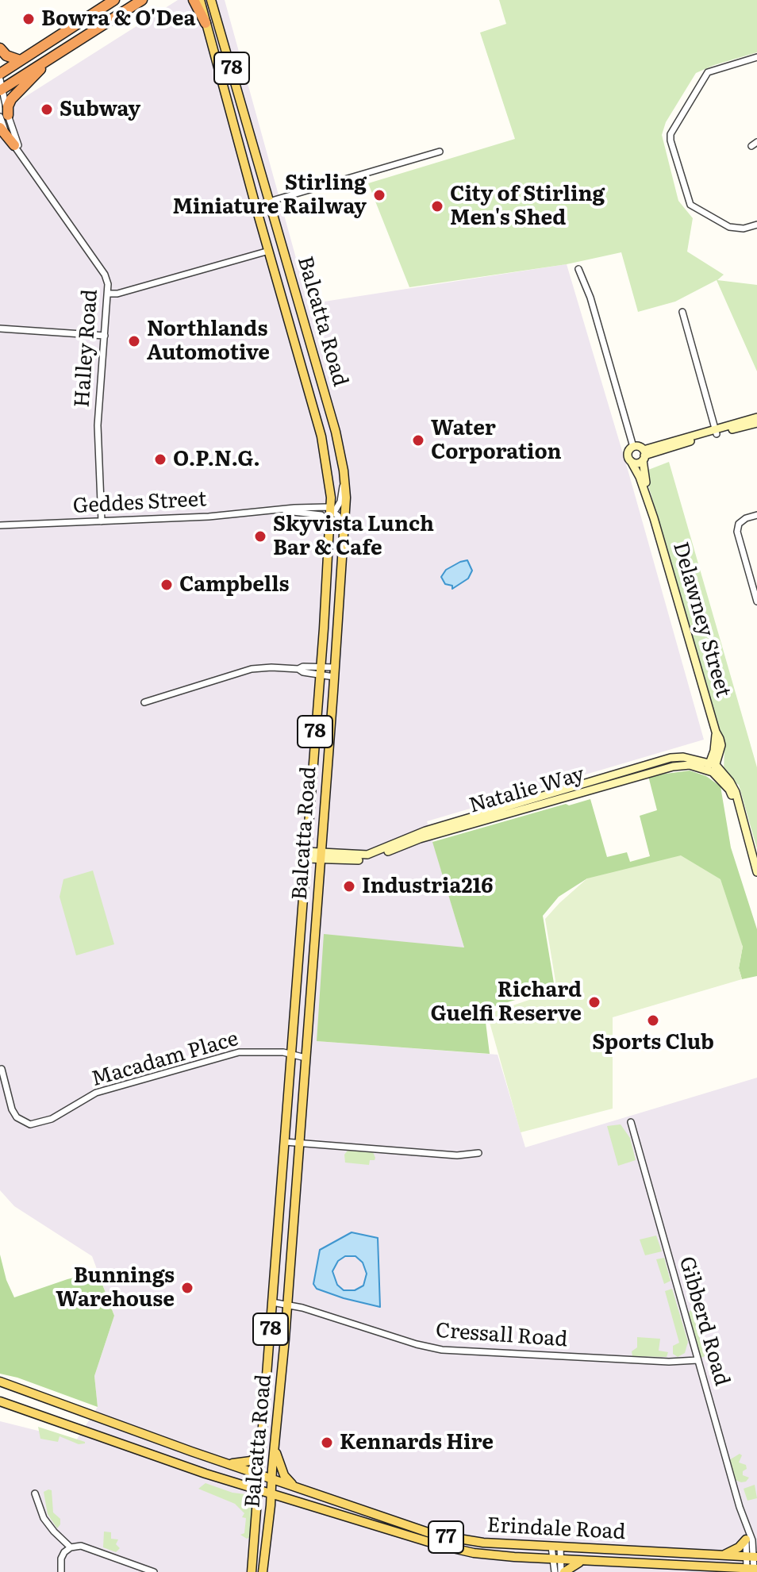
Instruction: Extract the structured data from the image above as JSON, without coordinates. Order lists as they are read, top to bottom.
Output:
{
  "streets": {
    "main road": [
      "78",
      "Balcatta Road",
      "Erindale Road",
      "77"
    ],
    "street": [
      "Halley Road",
      "Geddes Street",
      "Delawney Street",
      "Natalie Way",
      "Macadam Place",
      "Gibberd Road",
      "Cressall Road"
    ]
  },
  "crossings": [
    ["Balcatta Road", "Geddes Street"],
    ["Balcatta Road", "Natalie Way"],
    ["Balcatta Road", "Macadam Place"],
    ["Balcatta Road", "Cressall Road"],
    ["Balcatta Road", "Erindale Road"],
    ["Halley Road", "Geddes Street"],
    ["Delawney Street", "Natalie Way"],
    ["Gibberd Road", "Cressall Road"],
    ["Gibberd Road", "Erindale Road"]
  ],
  "places": [
    "Bowra & O'Dea",
    "Subway",
    "Stirling Miniature Railway",
    "City of Stirling Men's Shed",
    "Northlands Automotive",
    "Water Corporation",
    "O.P.N.G.",
    "Skyvista Lunch Bar & Cafe",
    "Campbells",
    "Industria216",
    "Richard Guelfi Reserve",
    "Sports Club",
    "Bunnings Warehouse",
    "Kennards Hire"
  ]
}
